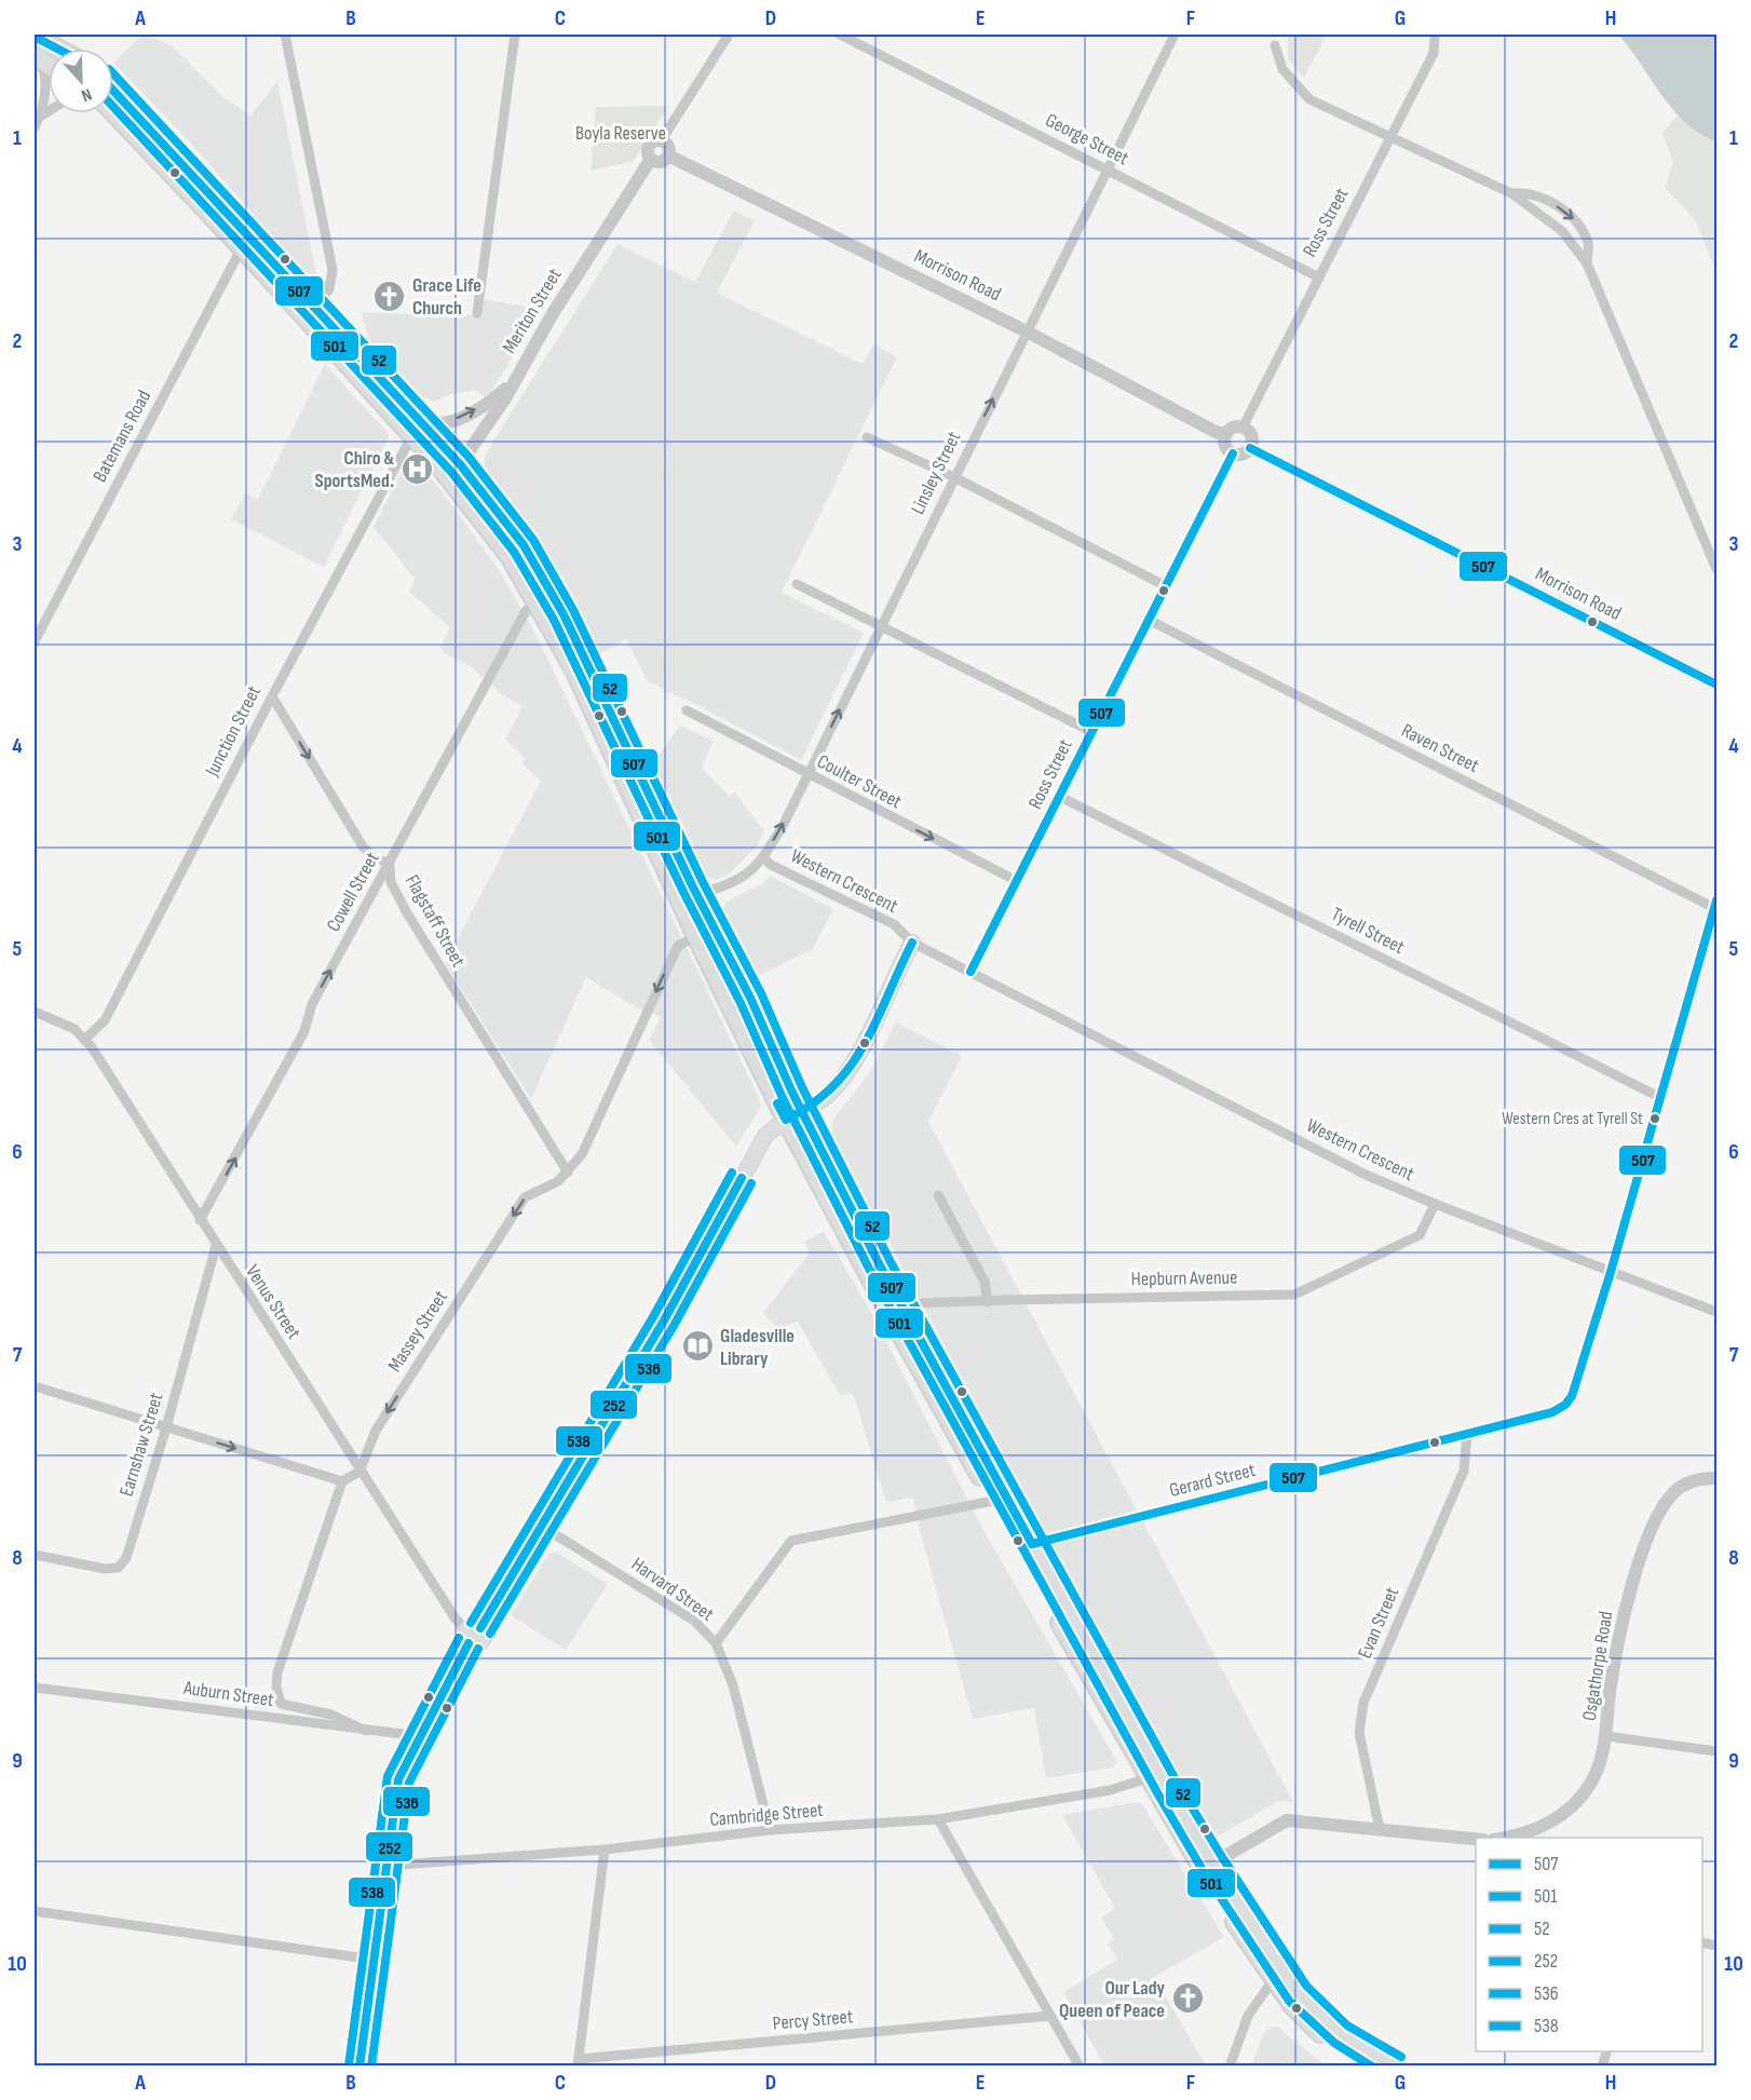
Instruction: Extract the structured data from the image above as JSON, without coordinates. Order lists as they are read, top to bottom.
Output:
{
  "streets": {
    "street": [
      "George Street",
      "Ross Street",
      "Morrison Road",
      "Meriton Street",
      "Batemans Road",
      "Linsley Street",
      "Junction Street",
      "Raven Street",
      "Coulter Street",
      "Western Crescent",
      "Cowell Street",
      "Flagstaff Street",
      "Tyrell Street",
      "Hepburn Avenue",
      "Venus Street",
      "Massey Street",
      "Earnshaw Street",
      "Gerard Street",
      "Harvard Street",
      "Evan Street",
      "Osgathorpe Road",
      "Auburn Street",
      "Cambridge Street",
      "Percy Street"
    ]
  },
  "crossings": [
    ["George Street", "Ross Street"],
    ["George Street", "Linsley Street"],
    ["Ross Street", "Morrison Road"],
    ["Ross Street", "Raven Street"],
    ["Ross Street", "Coulter Street"],
    ["Ross Street", "Western Crescent"],
    ["Ross Street", "Tyrell Street"],
    ["Morrison Road", "Meriton Street"],
    ["Morrison Road", "Linsley Street"],
    ["Linsley Street", "Coulter Street"],
    ["Linsley Street", "Western Crescent"],
    ["Junction Street", "Flagstaff Street"],
    ["Junction Street", "Venus Street"],
    ["Western Crescent", "Hepburn Avenue"],
    ["Western Crescent", "Gerard Street"],
    ["Cowell Street", "Flagstaff Street"],
    ["Cowell Street", "Venus Street"],
    ["Flagstaff Street", "Massey Street"],
    ["Venus Street", "Massey Street"],
    ["Venus Street", "Earnshaw Street"],
    ["Gerard Street", "Evan Street"],
    ["Harvard Street", "Cambridge Street"]
  ],
  "one_way": [
    "Linsley Street",
    "Coulter Street",
    "Cowell Street",
    "Flagstaff Street",
    "Massey Street"
  ],
  "parks": ["Boyla Reserve"],
  "places": {
    "church": ["Grace Life Church", "Our Lady Queen of Peace"],
    "hospital": ["Chiro & SportsMed."],
    "other": ["Western Cres at Tyrell St"],
    "library": ["Gladesville Library"]
  },
  "lines": [
    "transit line 507",
    "transit line 52",
    "transit line 501",
    "transit line 538",
    "transit line 252",
    "transit line 536"
  ],
  "legend": [
    "507",
    "501",
    "52",
    "252",
    "536",
    "538"
  ],
  "north": "bottom",
  "grid": {
    "columns": [
      "A",
      "B",
      "C",
      "D",
      "E",
      "F",
      "G",
      "H"
    ],
    "rows": [
      "1",
      "2",
      "3",
      "4",
      "5",
      "6",
      "7",
      "8",
      "9",
      "10"
    ]
  }
}
